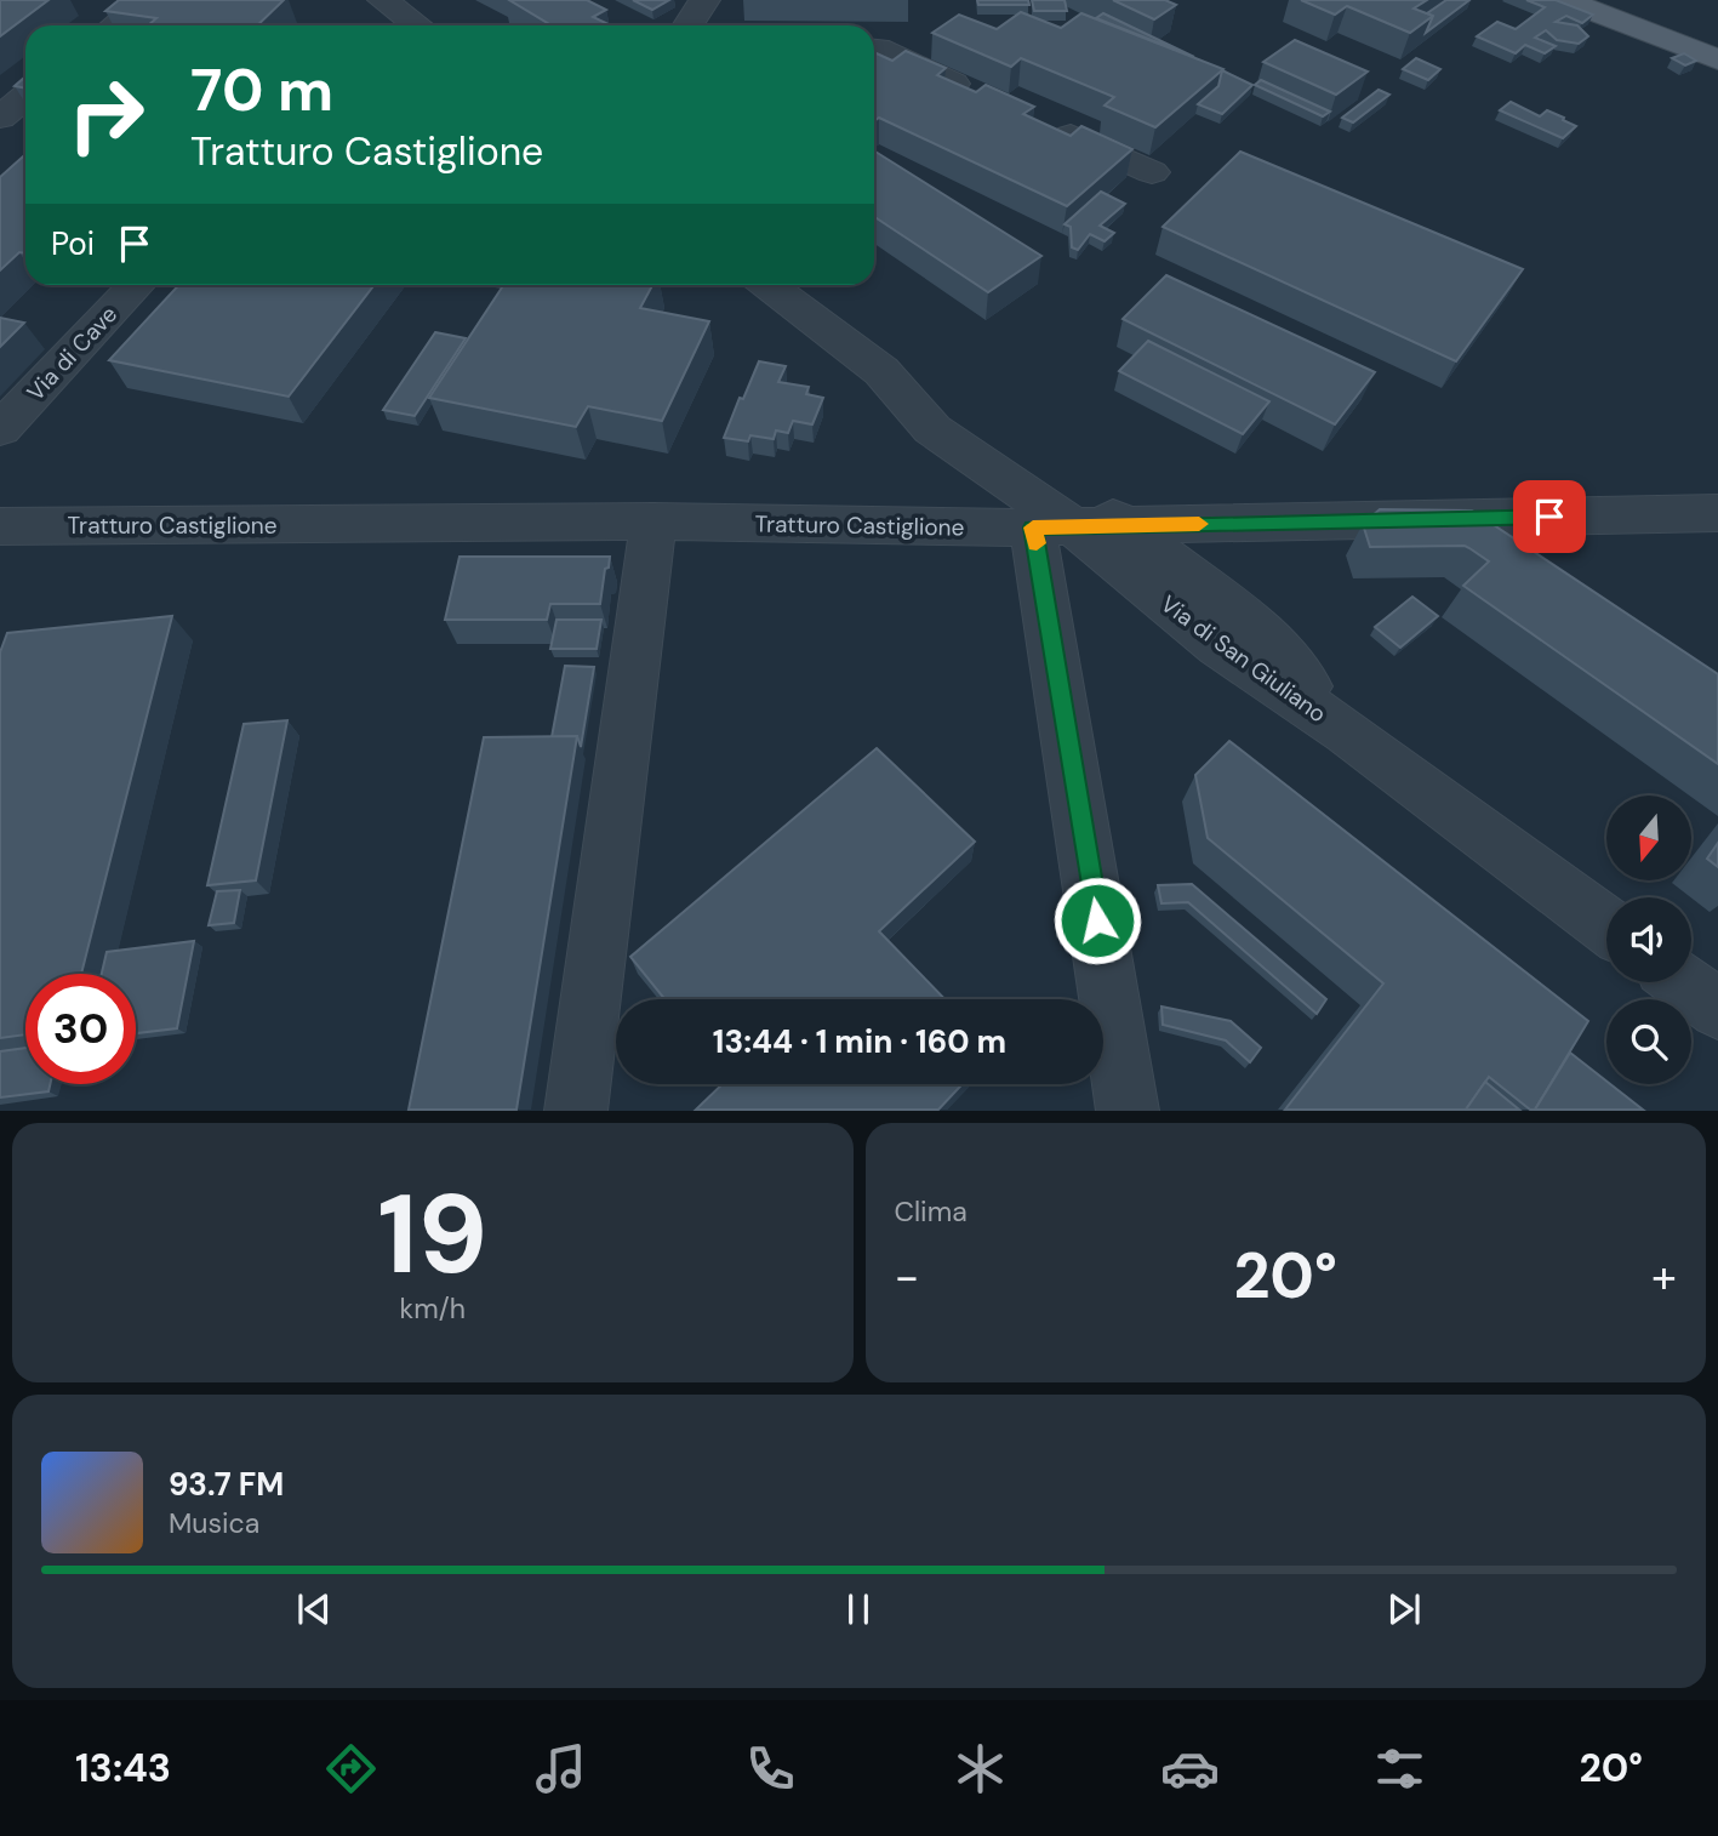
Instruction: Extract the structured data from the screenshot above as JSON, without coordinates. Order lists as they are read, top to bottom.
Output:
{
  "streets": {
    "street": ["Via di Cave", "Tratturo Castiglione", "Via di San Giuliano"]
  },
  "crossings": [
    ["Tratturo Castiglione", "Via di San Giuliano"]
  ],
  "north": "bottom",
  "page": {
    "turn": ["70 m", "Tratturo Castiglione"],
    "then": "Poi",
    "limit": "30",
    "trip": "13:44 · 1 min · 160 m",
    "tile": [
      ["19", "km/h"],
      "Clima"
    ],
    "heat": ["−", "20°", "+"],
    "song": ["93.7 FM", "Musica"],
    "tabs": ["13:43", "20°"]
  }
}
